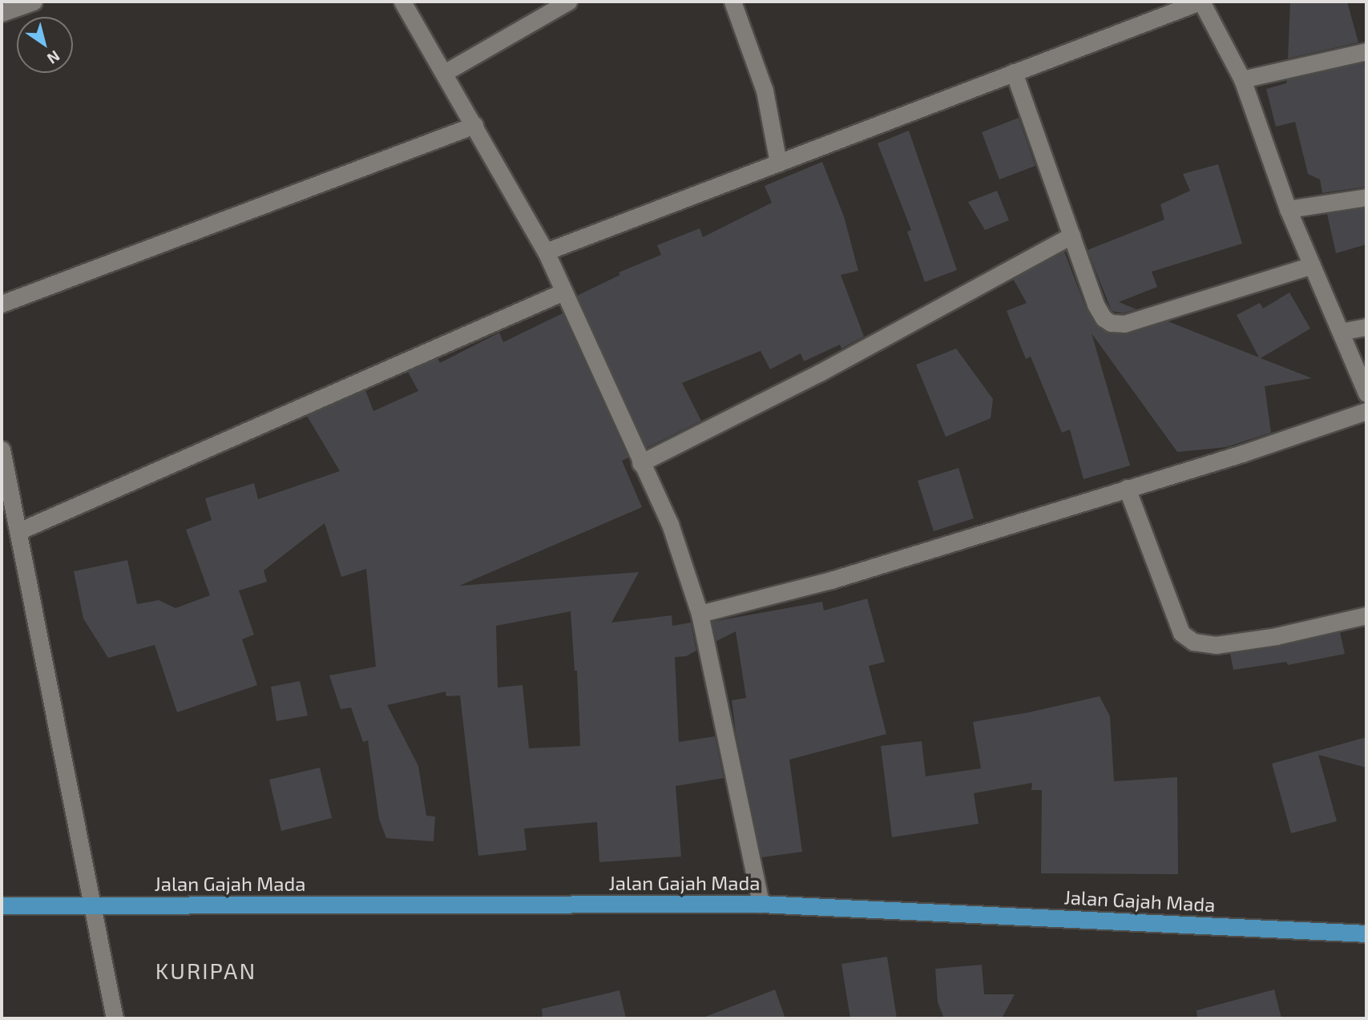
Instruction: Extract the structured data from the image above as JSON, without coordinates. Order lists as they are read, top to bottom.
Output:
{
  "streets": {
    "main road": ["Jalan Gajah Mada"]
  },
  "districts": ["KURIPAN"],
  "north": "bottom right"
}
